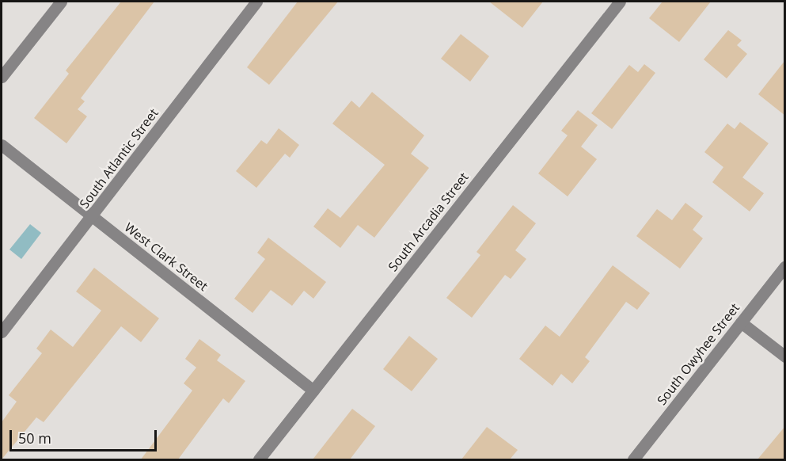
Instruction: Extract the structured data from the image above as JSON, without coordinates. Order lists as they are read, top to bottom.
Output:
{
  "streets": {
    "street": [
      "South Atlantic Street",
      "South Arcadia Street",
      "West Clark Street",
      "South Owyhee Street"
    ]
  },
  "crossings": [
    ["South Atlantic Street", "West Clark Street"],
    ["South Arcadia Street", "West Clark Street"]
  ],
  "scale_bar": "50 m"
}
